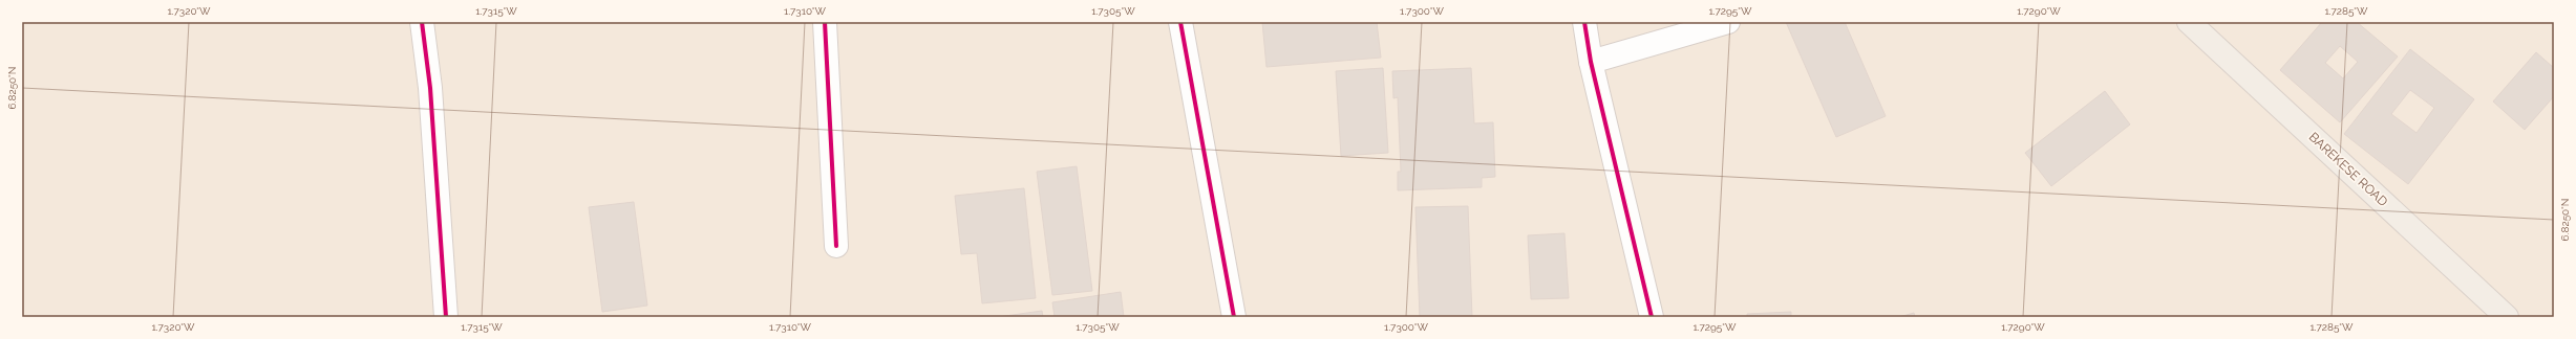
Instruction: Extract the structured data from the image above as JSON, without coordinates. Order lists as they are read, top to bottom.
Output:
{
  "streets": {
    "main road": ["BAREKESE ROAD"]
  },
  "coordinates": [
    "1.7320°W",
    "1.7315°W",
    "1.7310°W",
    "1.7305°W",
    "1.7300°W",
    "1.7295°W",
    "1.7290°W",
    "1.7285°W",
    "6.8250°N"
  ]
}
